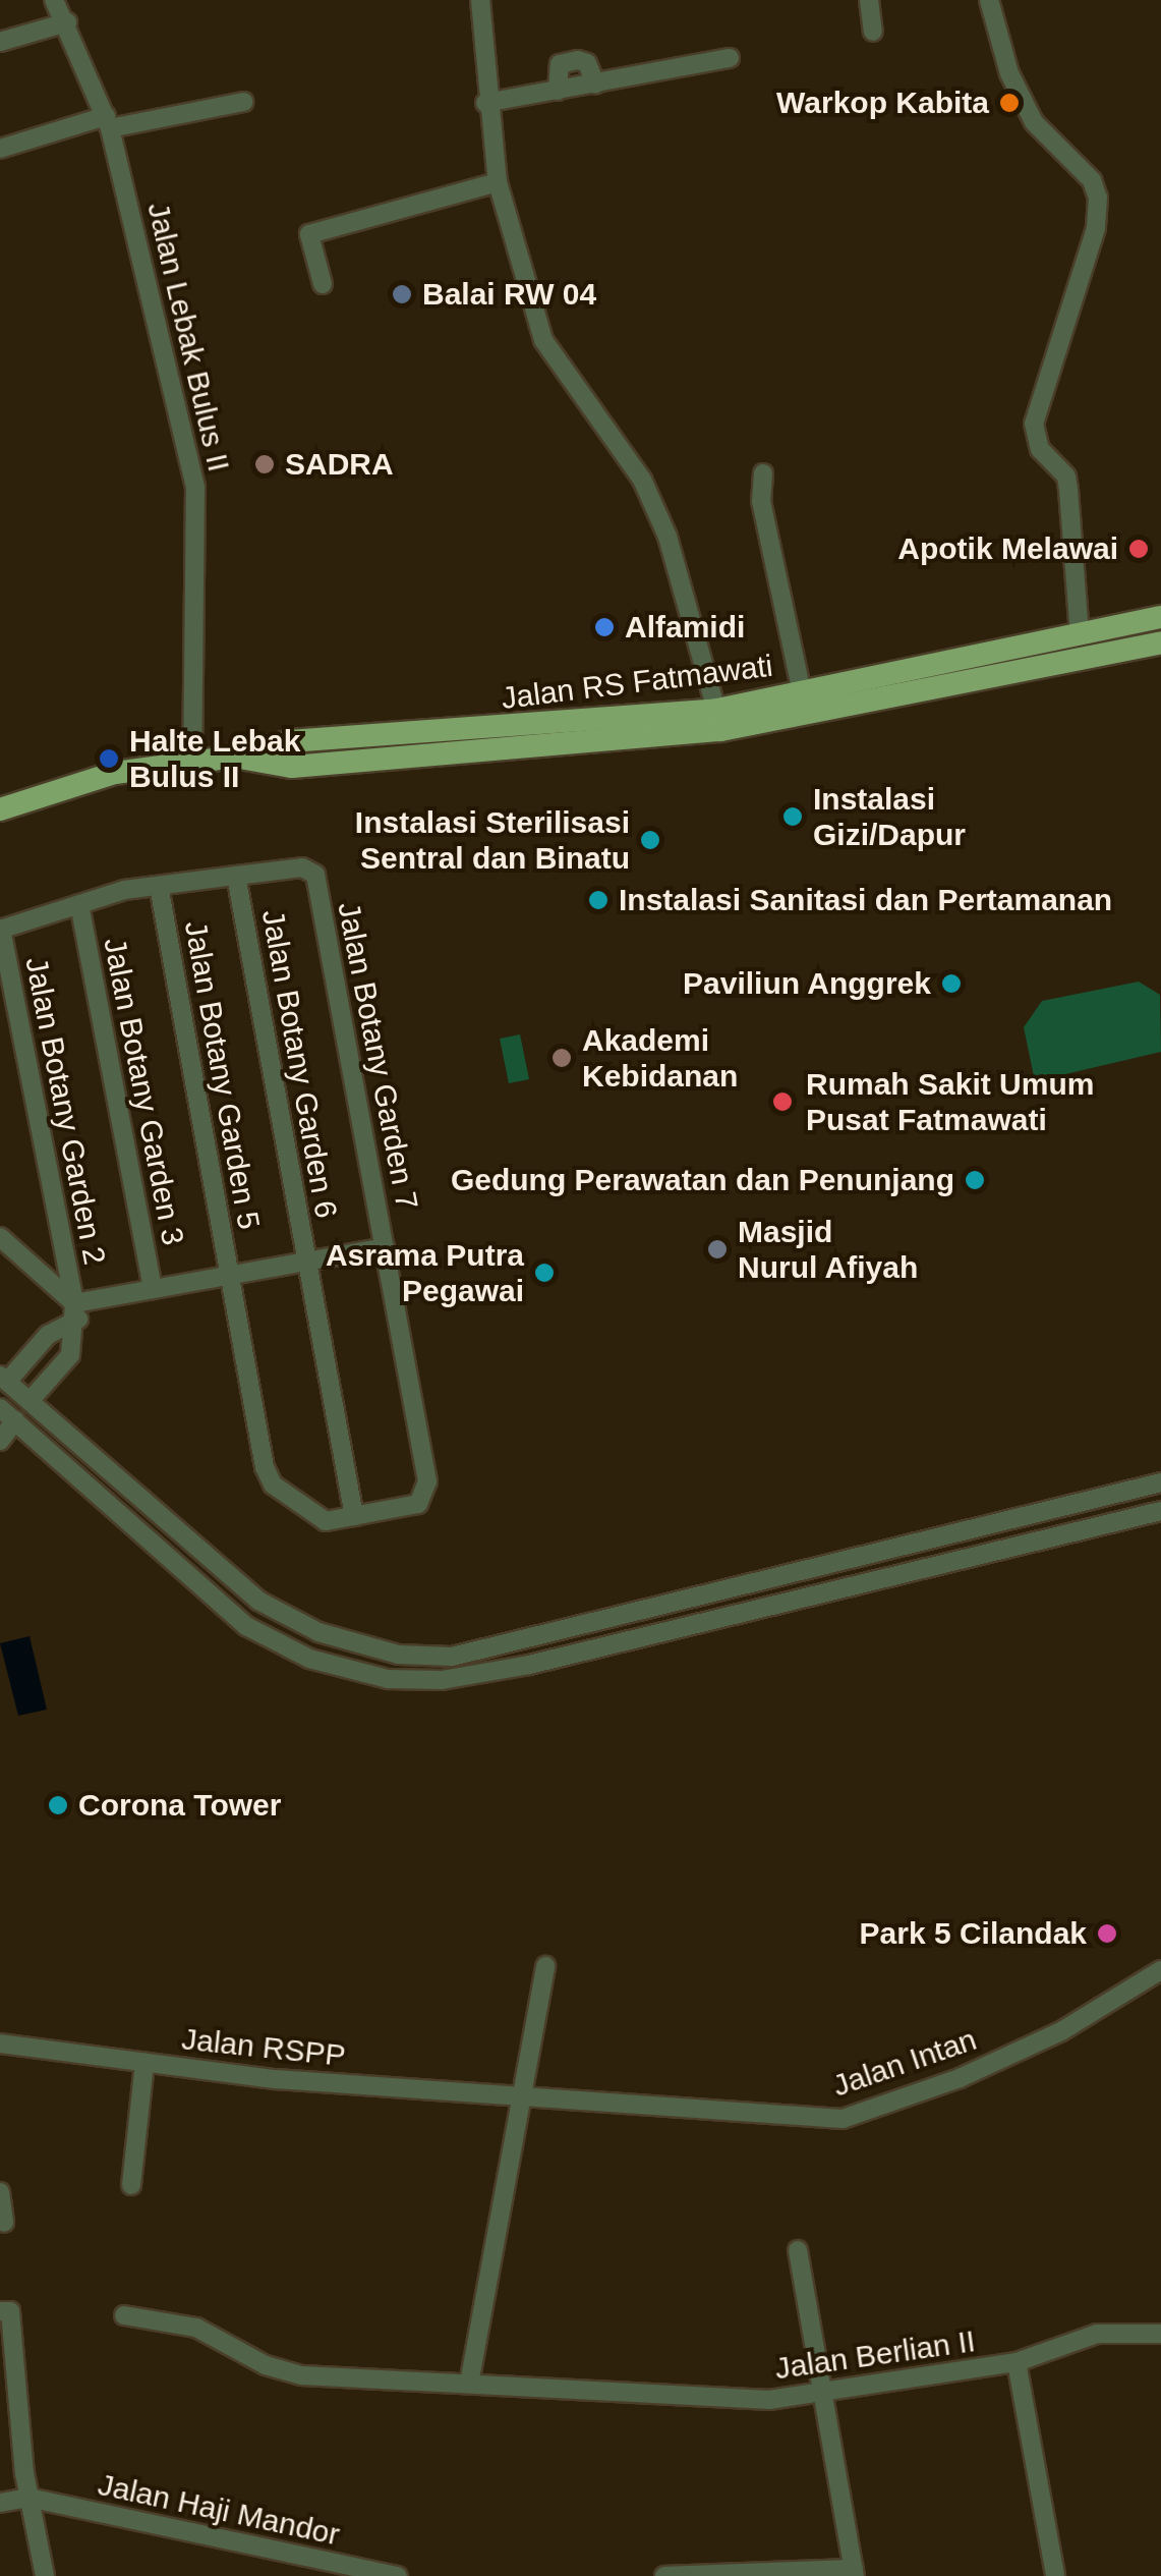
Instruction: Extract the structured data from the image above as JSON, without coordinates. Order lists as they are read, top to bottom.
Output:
{
  "streets": {
    "main road": ["Jalan RS Fatmawati"],
    "street": [
      "Jalan Lebak Bulus II",
      "Jalan Botany Garden 7",
      "Jalan Botany Garden 6",
      "Jalan Botany Garden 5",
      "Jalan Botany Garden 3",
      "Jalan Botany Garden 2",
      "Jalan RSPP",
      "Jalan Intan",
      "Jalan Berlian II",
      "Jalan Haji Mandor"
    ]
  },
  "crossings": [
    ["Jalan Lebak Bulus II", "Jalan RS Fatmawati"],
    ["Jalan Botany Garden 7", "Jalan Botany Garden 6"],
    ["Jalan Botany Garden 7", "Jalan Botany Garden 5"],
    ["Jalan Botany Garden 6", "Jalan Botany Garden 5"],
    ["Jalan RSPP", "Jalan Intan"]
  ],
  "places": [
    "Warkop Kabita",
    "Balai RW 04",
    "SADRA",
    "Apotik Melawai",
    "Alfamidi",
    "Halte Lebak Bulus II",
    "Instalasi Gizi/Dapur",
    "Instalasi Sterilisasi Sentral dan Binatu",
    "Instalasi Sanitasi dan Pertamanan",
    "Paviliun Anggrek",
    "Akademi Kebidanan",
    "Rumah Sakit Umum Pusat Fatmawati",
    "Gedung Perawatan dan Penunjang",
    "Masjid Nurul Afiyah",
    "Asrama Putra Pegawai",
    "Corona Tower",
    "Park 5 Cilandak"
  ]
}
